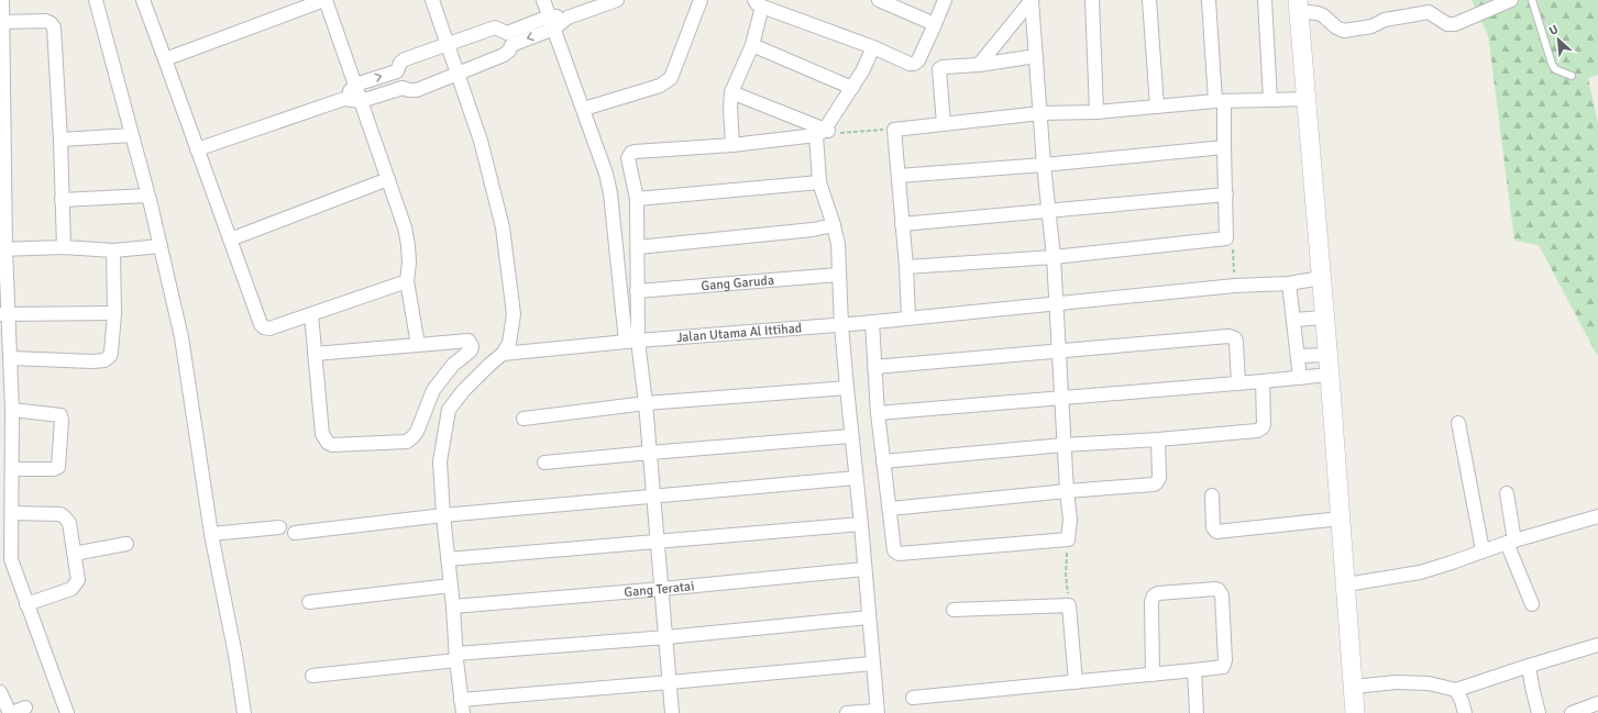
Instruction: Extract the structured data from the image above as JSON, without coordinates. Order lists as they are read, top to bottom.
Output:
{
  "streets": {
    "street": ["Gang Garuda", "Jalan Utama Al Ittihad", "Gang Teratai"]
  },
  "north": "top left"
}
